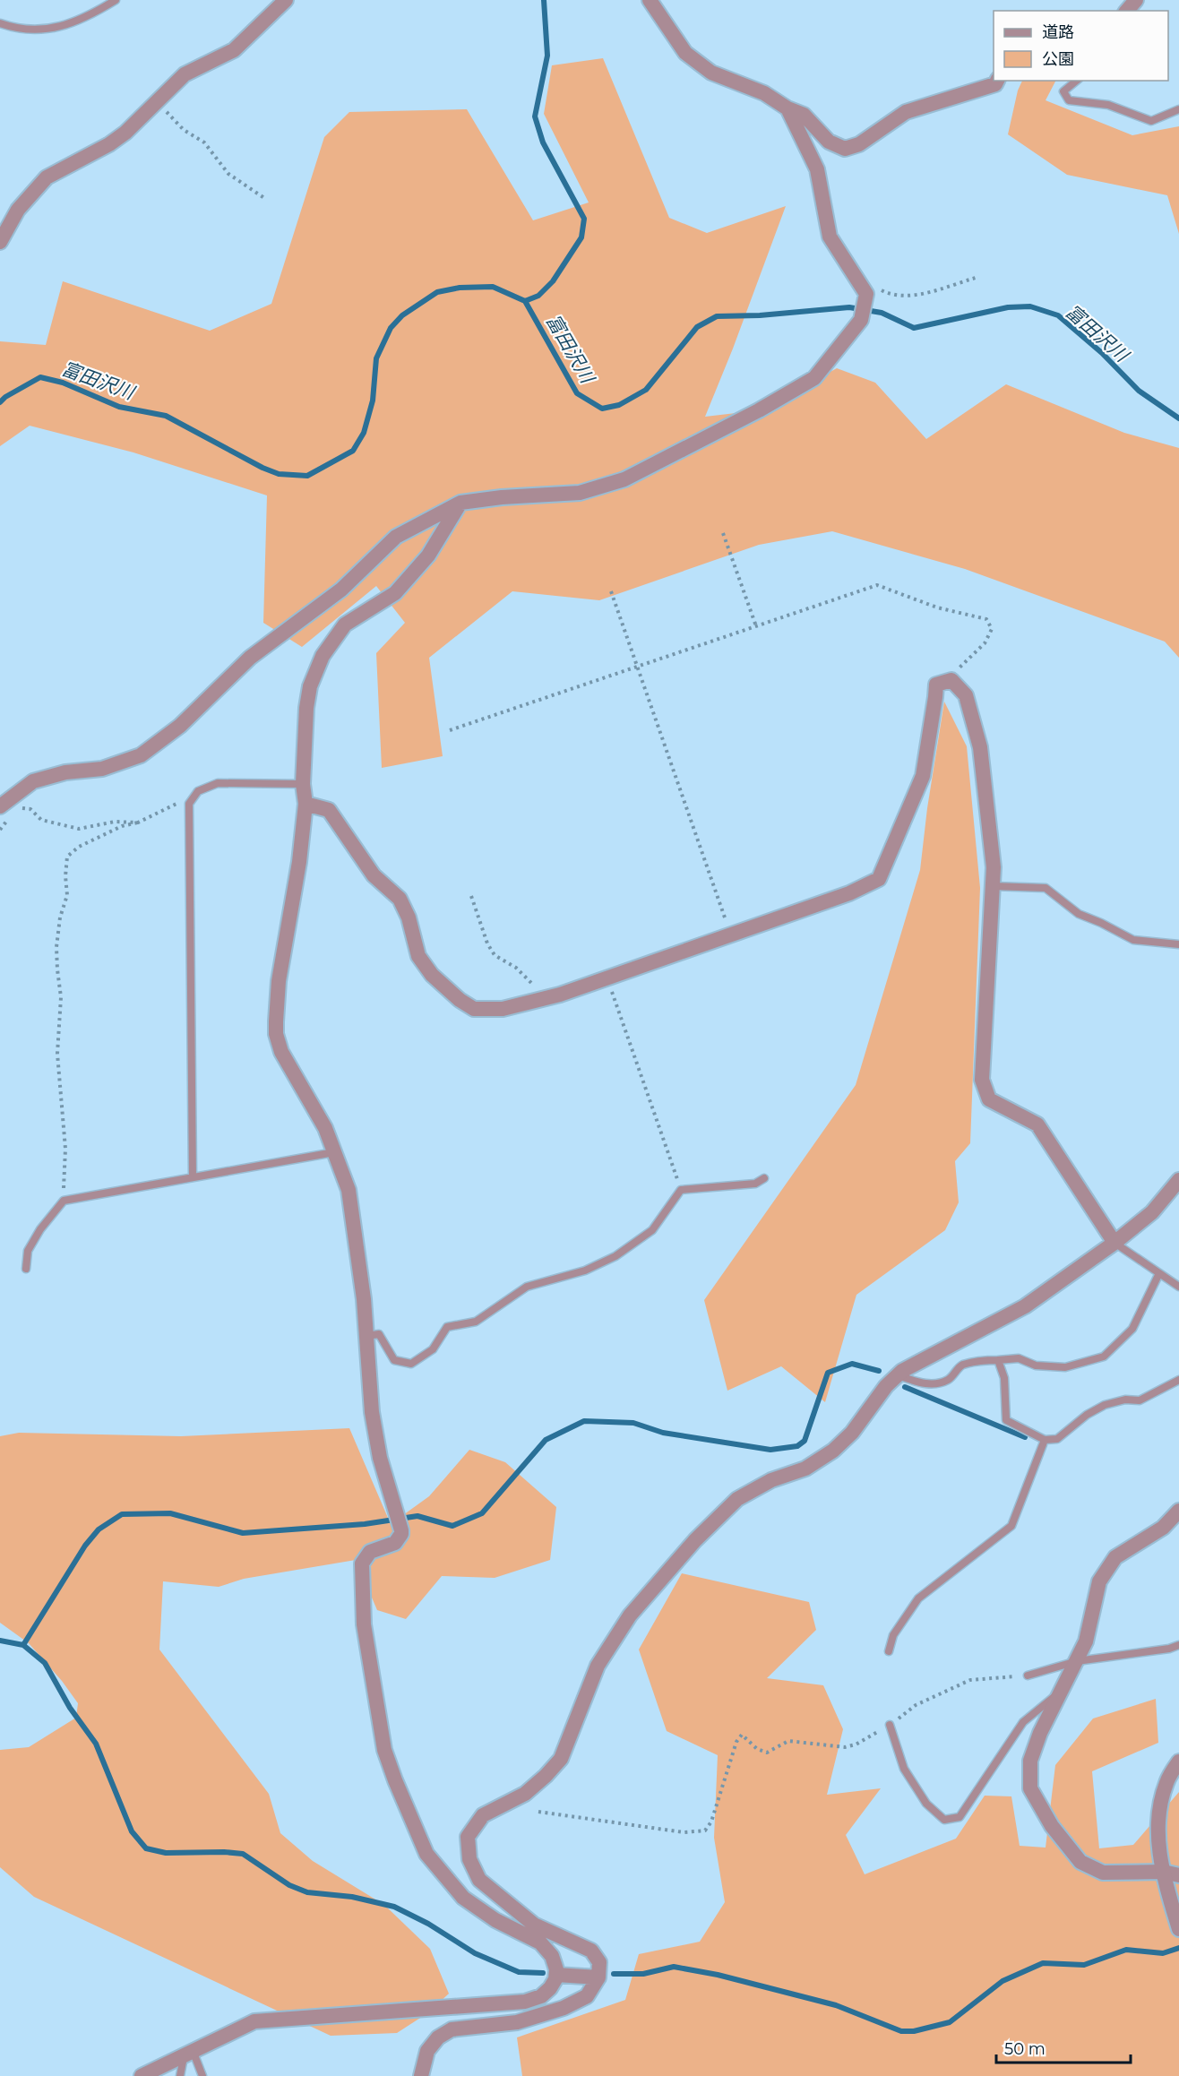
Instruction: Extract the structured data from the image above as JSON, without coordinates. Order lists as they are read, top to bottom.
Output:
{
  "water": ["富田沢川"],
  "legend": ["道路", "公園"],
  "scale_bar": "50 m"
}
